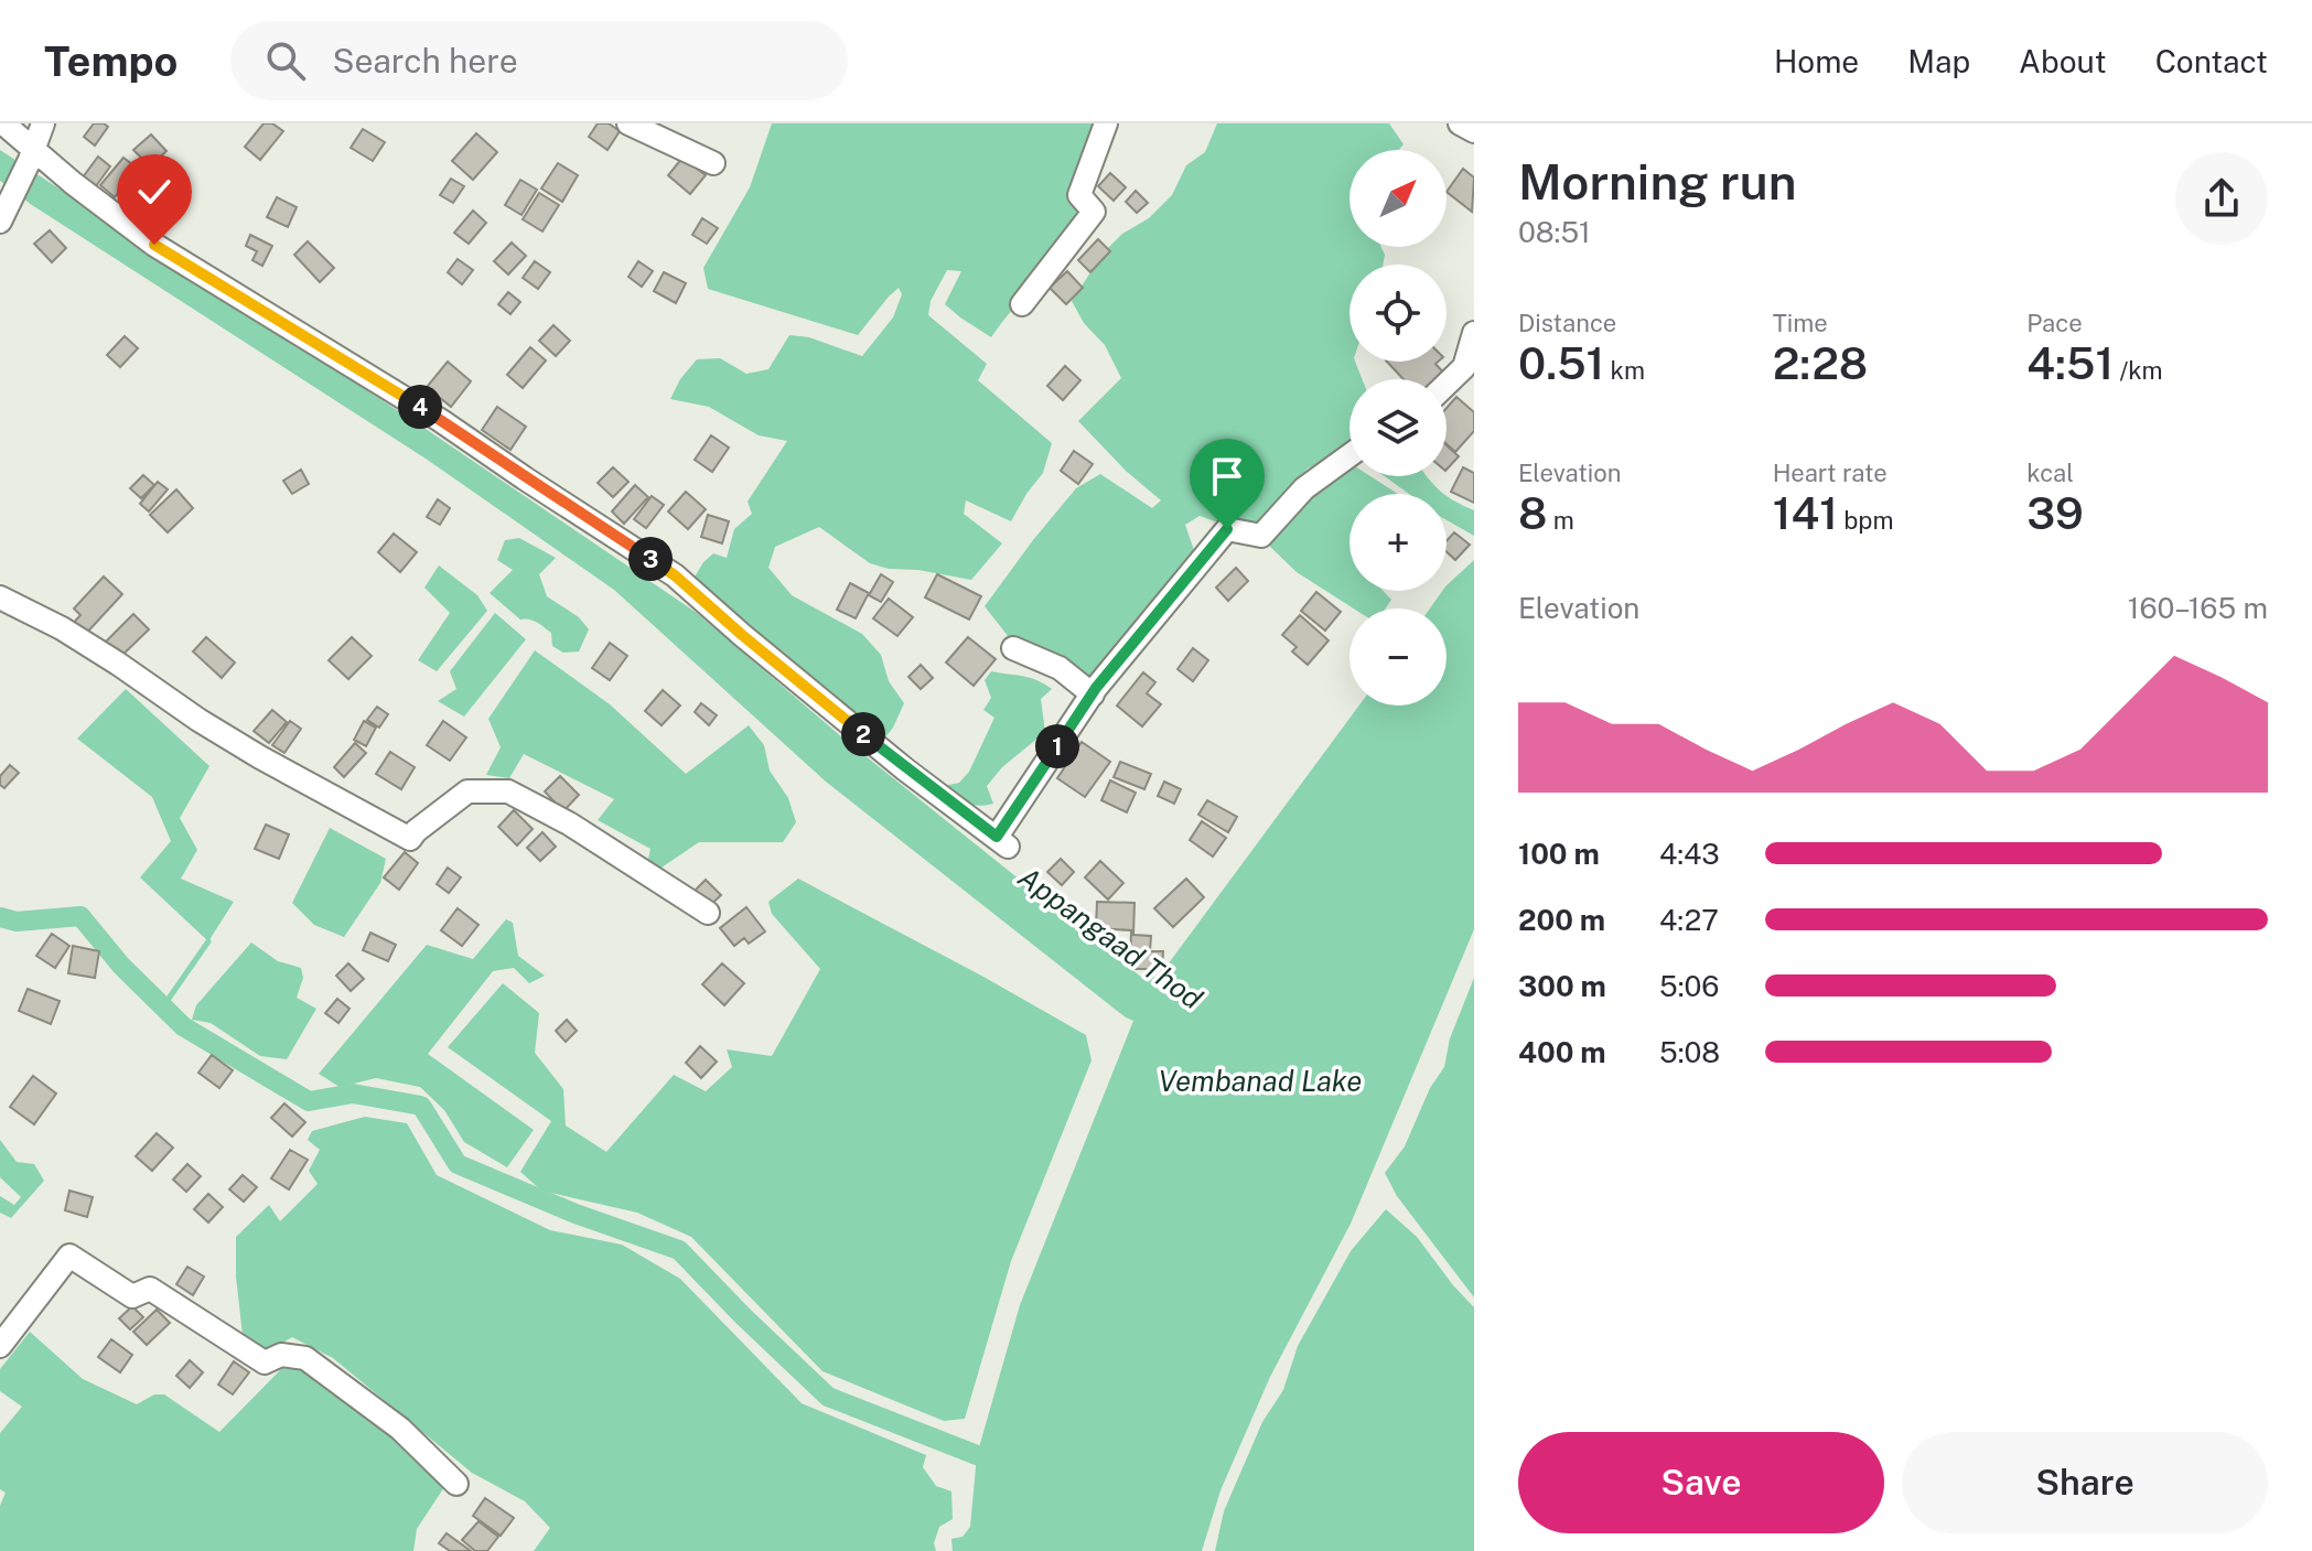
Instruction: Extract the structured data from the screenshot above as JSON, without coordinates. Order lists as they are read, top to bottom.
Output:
{
  "water": ["Appangaad Thod", "Vembanad Lake"],
  "north": "top right",
  "page": {
    "header": "Tempo",
    "search": "Search here",
    "nav": [
      "Home",
      "Map",
      "About",
      "Contact"
    ],
    "heading": ["Morning run", "08:51"],
    "map_buttons": ["+", "−"],
    "stats": [
      ["Distance", "0.51 km"],
      ["Time", "2:28"],
      ["Pace", "4:51 /km"],
      ["Elevation", "8 m"],
      ["Heart rate", "141 bpm"],
      ["kcal", "39"]
    ],
    "pins": [
      "4",
      "3",
      "2",
      "1"
    ],
    "chart": ["Elevation", "160–165 m"],
    "list": [
      {
        "name": "100 m",
        "note": "4:43"
      },
      {
        "name": "200 m",
        "note": "4:27"
      },
      {
        "name": "300 m",
        "note": "5:06"
      },
      {
        "name": "400 m",
        "note": "5:08"
      }
    ],
    "buttons": ["Save", "Share"]
  }
}
